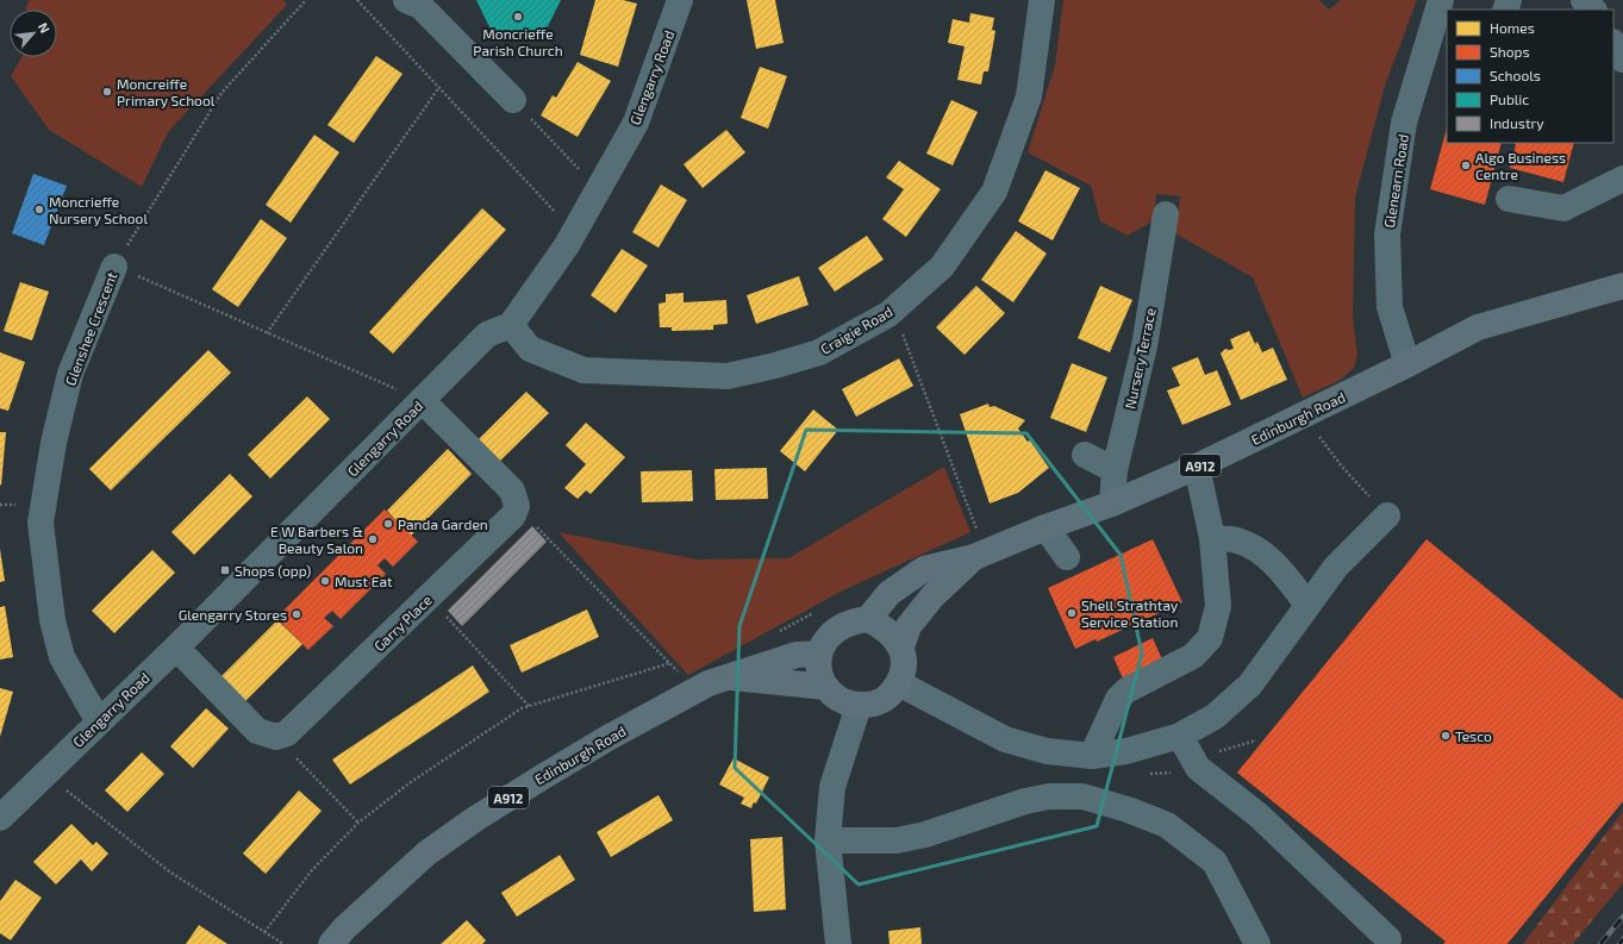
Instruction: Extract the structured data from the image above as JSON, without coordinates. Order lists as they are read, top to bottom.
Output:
{
  "streets": {
    "main road": ["Edinburgh Road", "A912"],
    "street": [
      "Glengarry Road",
      "Glenearn Road",
      "Glenshee Crescent",
      "Craigie Road",
      "Nursery Terrace",
      "Garry Place"
    ]
  },
  "crossings": [
    ["Glengarry Road", "Glenshee Crescent"],
    ["Glengarry Road", "Craigie Road"],
    ["Glenearn Road", "Edinburgh Road"],
    ["Nursery Terrace", "Edinburgh Road"]
  ],
  "places": {
    "other": [
      "Moncrieffe Parish Church",
      "Moncreiffe Primary School",
      "Algo Business Centre",
      "Moncrieffe Nursery School",
      "Panda Garden",
      "E W Barbers & Beauty Salon",
      "Must Eat",
      "Shell Strathtay Service Station",
      "Glengarry Stores",
      "Tesco"
    ],
    "transit": ["Shops (opp)"]
  },
  "legend": [
    "Homes",
    "Shops",
    "Schools",
    "Public",
    "Industry"
  ],
  "north": "top right"
}
